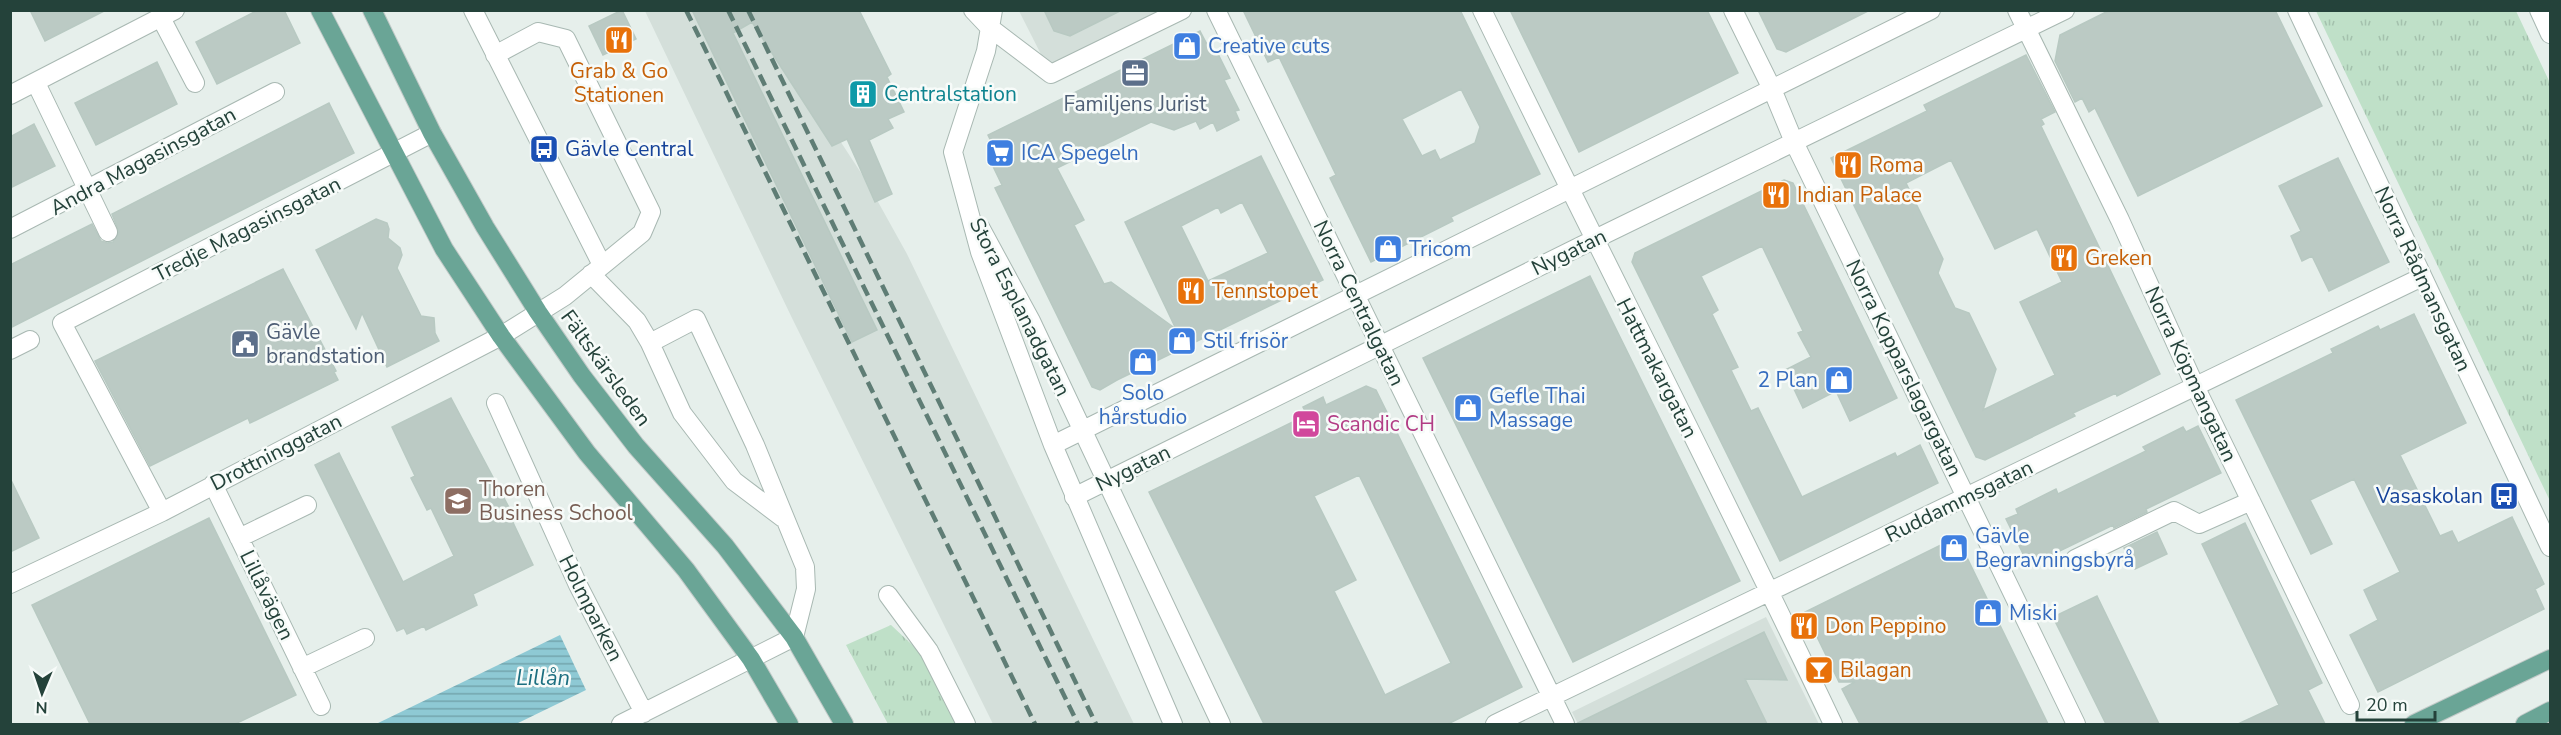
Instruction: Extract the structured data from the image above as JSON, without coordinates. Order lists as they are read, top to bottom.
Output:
{
  "streets": {
    "main road": ["Fältskärsleden"],
    "street": [
      "Andra Magasinsgatan",
      "Tredje Magasinsgatan",
      "Nygatan",
      "Norra Rådmansgatan",
      "Norra Centralgatan",
      "Stora Esplanadgatan",
      "Hattmakargatan",
      "Norra Kopparslagargatan",
      "Norra Köpmangatan",
      "Drottninggatan",
      "Ruddammsgatan",
      "Lillåvägen",
      "Holmparken"
    ]
  },
  "crossings": [
    ["Tredje Magasinsgatan", "Fältskärsleden"],
    ["Tredje Magasinsgatan", "Drottninggatan"],
    ["Nygatan", "Norra Centralgatan"],
    ["Nygatan", "Stora Esplanadgatan"],
    ["Nygatan", "Hattmakargatan"],
    ["Nygatan", "Norra Kopparslagargatan"],
    ["Nygatan", "Norra Köpmangatan"],
    ["Norra Rådmansgatan", "Ruddammsgatan"],
    ["Norra Centralgatan", "Ruddammsgatan"],
    ["Fältskärsleden", "Drottninggatan"],
    ["Hattmakargatan", "Ruddammsgatan"],
    ["Norra Kopparslagargatan", "Ruddammsgatan"],
    ["Norra Köpmangatan", "Ruddammsgatan"],
    ["Drottninggatan", "Lillåvägen"]
  ],
  "water": ["Lillån"],
  "places": {
    "restaurant": [
      "Grab & Go Stationen",
      "Roma",
      "Indian Palace",
      "Greken",
      "Tennstopet",
      "Don Peppino"
    ],
    "shop": [
      "Creative cuts",
      "Tricom",
      "Stil frisör",
      "Solo hårstudio",
      "2 Plan",
      "Gefle Thai Massage",
      "Gävle Begravningsbyrå",
      "Miski"
    ],
    "office": ["Familjens Jurist"],
    "building": ["Centralstation"],
    "bus stop": ["Gävle Central", "Vasaskolan"],
    "supermarket": ["ICA Spegeln"],
    "public building": ["Gävle brandstation"],
    "hotel": ["Scandic CH"],
    "school or university": ["Thoren Business School"],
    "bar": ["Bilagan"]
  },
  "scale_bar": "20 m",
  "north": "bottom"
}
